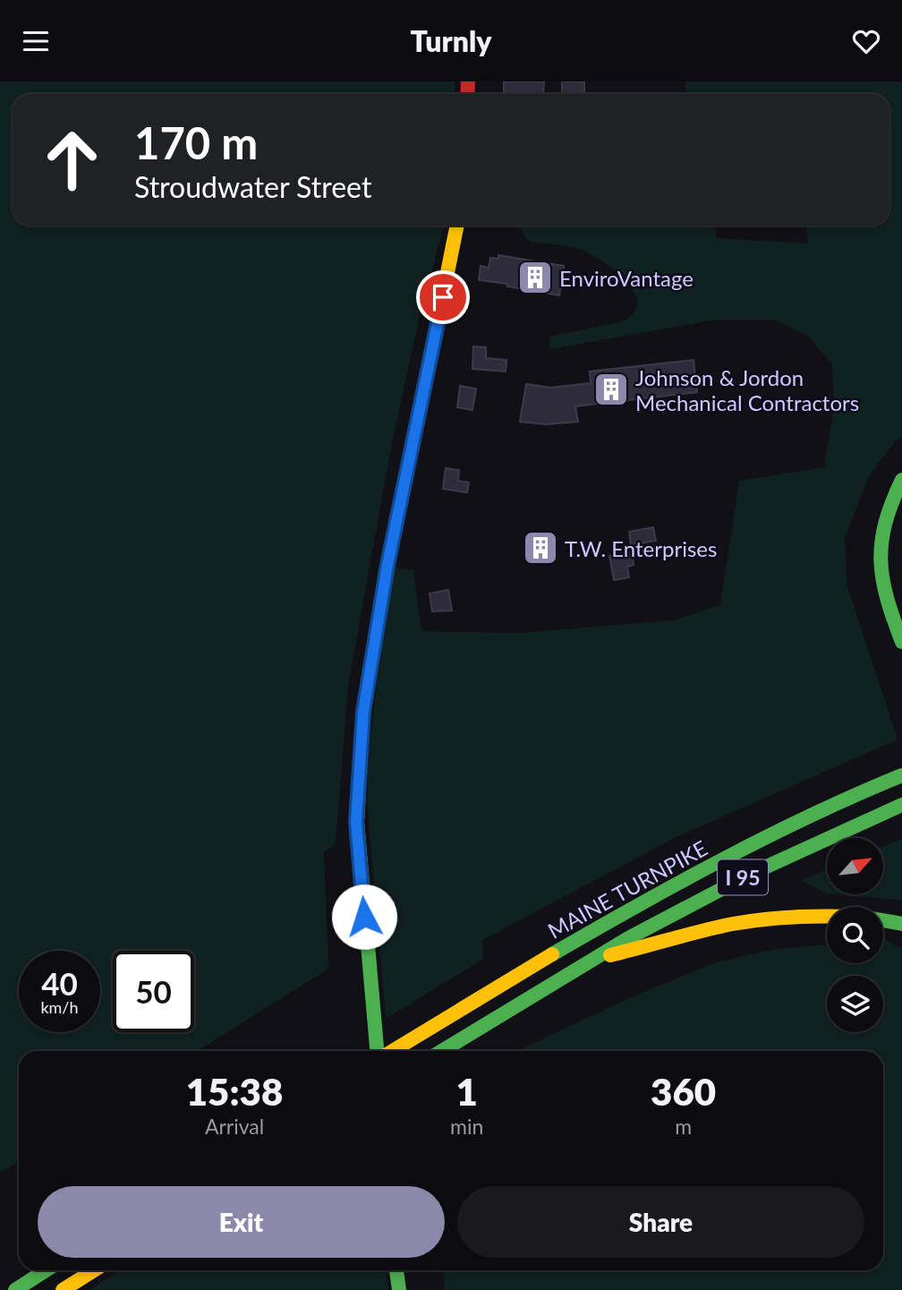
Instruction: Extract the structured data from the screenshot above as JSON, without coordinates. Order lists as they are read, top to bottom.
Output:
{
  "streets": {
    "main road": ["I 95", "MAINE TURNPIKE"]
  },
  "places": {
    "building": ["EnviroVantage", "Johnson & Jordon Mechanical Contractors", "T.W. Enterprises"]
  },
  "north": "top right",
  "page": {
    "header": "Turnly",
    "turn": ["170 m", "Stroudwater Street"],
    "speed": "40 km/h",
    "limit": "50",
    "eta": [
      "15:38",
      "Arrival",
      "1",
      "min",
      "360",
      "m"
    ],
    "buttons": ["Exit", "Share"]
  }
}
